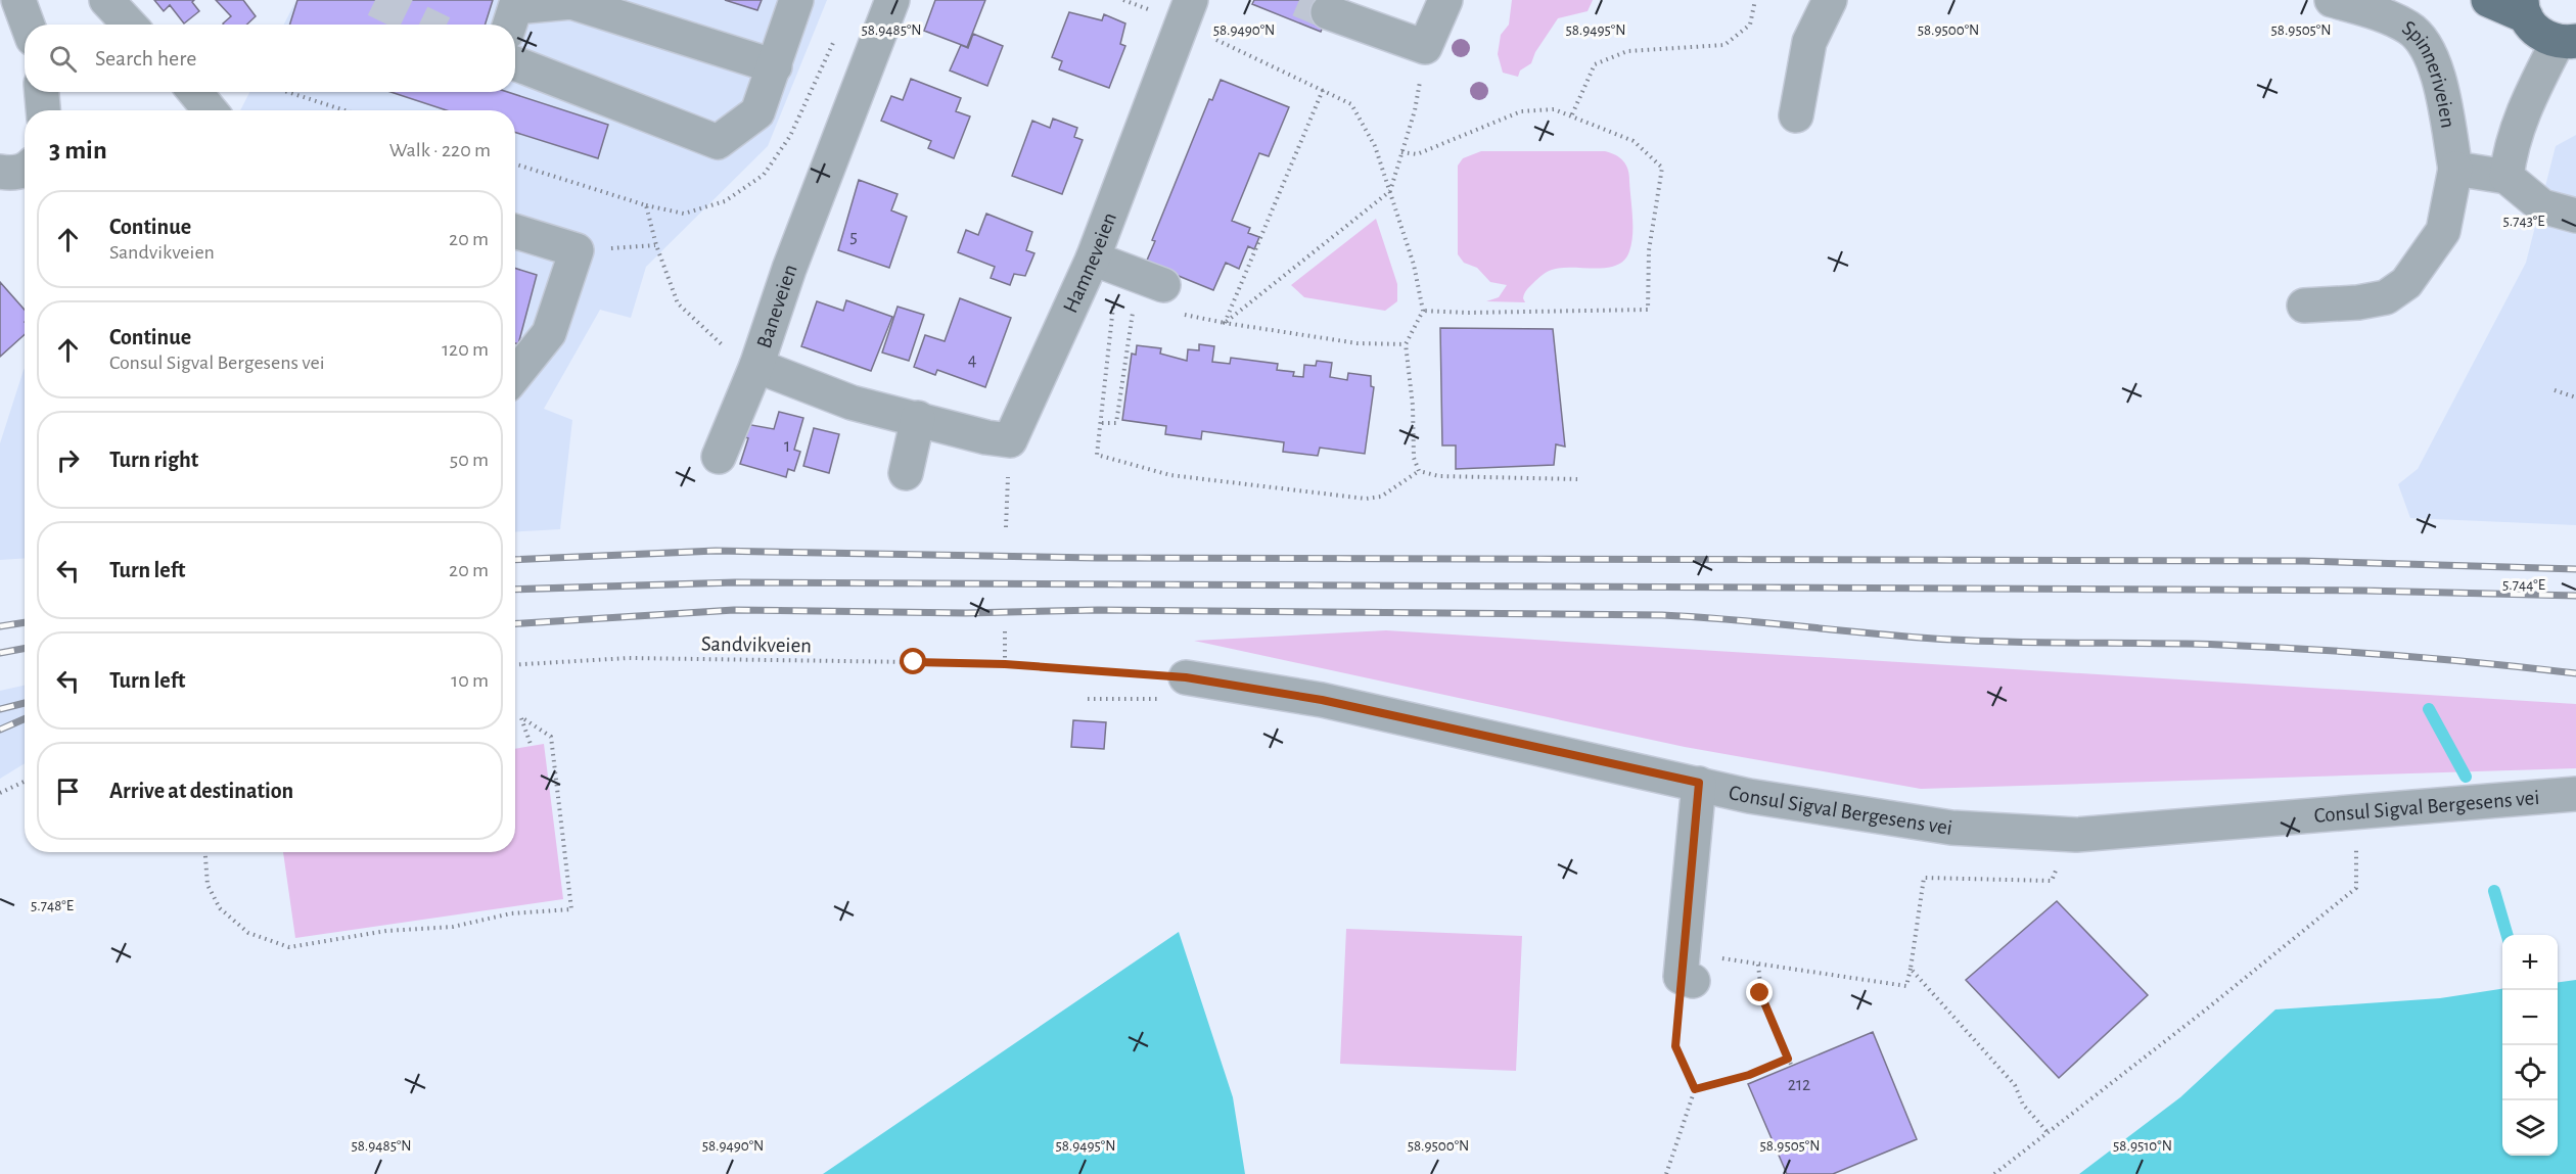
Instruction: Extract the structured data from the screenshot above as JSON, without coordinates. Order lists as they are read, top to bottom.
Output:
{
  "streets": {
    "street": [
      "Spinneriveien",
      "Hamneveien",
      "Baneveien",
      "Consul Sigval Bergesens vei"
    ],
    "path": ["Sandvikveien"]
  },
  "crossings": [
    ["Hamneveien", "Baneveien"]
  ],
  "house_numbers": [
    "5",
    "4",
    "1",
    "212"
  ],
  "page": {
    "search": "Search here",
    "heading": ["3 min", "Walk · 220 m"],
    "list": [
      ["Continue", "Sandvikveien", "20 m"],
      ["Continue", "Consul Sigval Bergesens vei", "120 m"],
      ["Turn right", "50 m"],
      ["Turn left", "20 m"],
      ["Turn left", "10 m"],
      "Arrive at destination"
    ],
    "map_buttons": ["+", "−"]
  },
  "coordinates": [
    "58.9485°N",
    "58.9490°N",
    "58.9500°N",
    "58.9505°N",
    "58.9495°N",
    "5.743°E",
    "5.744°E",
    "5.748°E",
    "58.9510°N"
  ]
}
